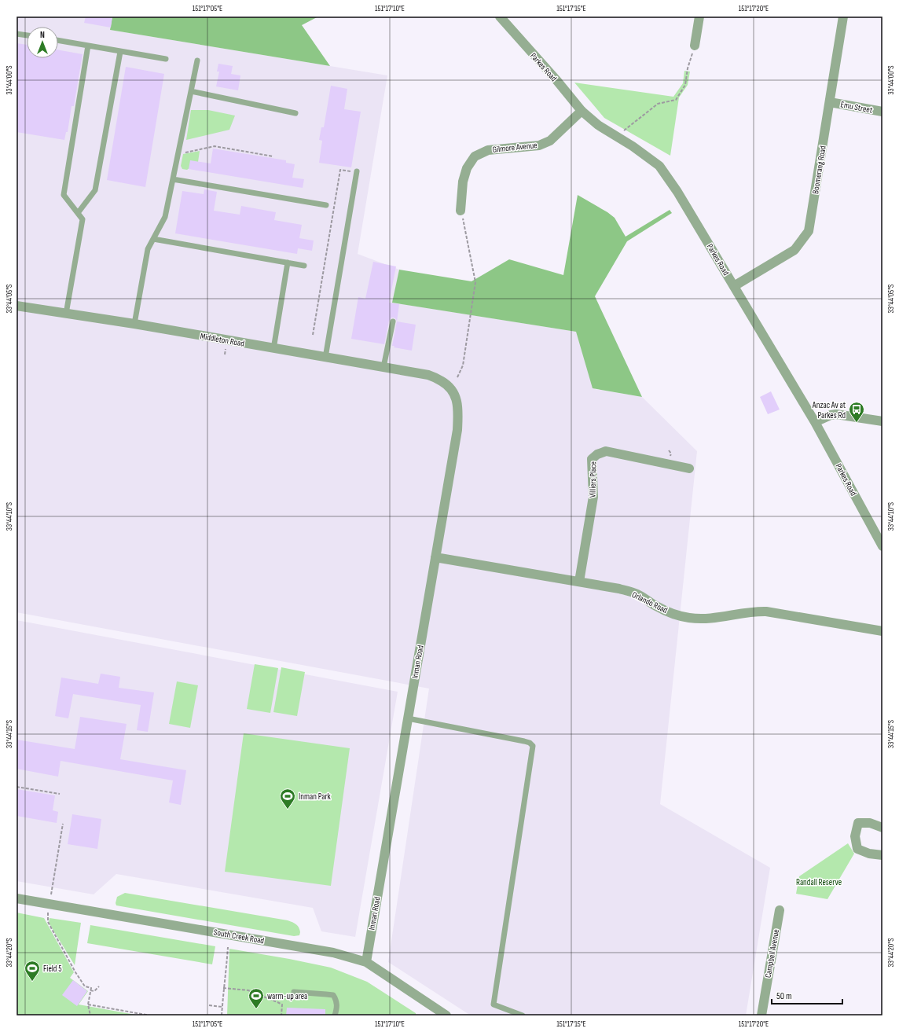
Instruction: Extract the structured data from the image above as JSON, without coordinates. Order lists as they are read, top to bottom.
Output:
{
  "streets": {
    "street": [
      "Parkes Road",
      "Emu Street",
      "Gilmore Avenue",
      "Boomerang Road",
      "Middleton Road",
      "Villiers Place",
      "Orlando Road",
      "Inman Road",
      "South Creek Road",
      "Campbell Avenue"
    ]
  },
  "crossings": [
    ["Parkes Road", "Gilmore Avenue"],
    ["Parkes Road", "Boomerang Road"],
    ["Emu Street", "Boomerang Road"],
    ["Middleton Road", "Inman Road"],
    ["Villiers Place", "Orlando Road"],
    ["Orlando Road", "Inman Road"],
    ["Inman Road", "South Creek Road"]
  ],
  "parks": ["Randall Reserve"],
  "places": {
    "bus stop": ["Anzac Av at Parkes Rd"],
    "sports": ["Inman Park", "Field 5", "warm-up area"]
  },
  "scale_bar": "50 m",
  "north": "top",
  "coordinates": [
    "151°17'05\"E",
    "151°17'10\"E",
    "151°17'15\"E",
    "151°17'20\"E",
    "33°44'00\"S",
    "33°44'05\"S",
    "33°44'10\"S",
    "33°44'15\"S",
    "33°44'20\"S"
  ]
}
